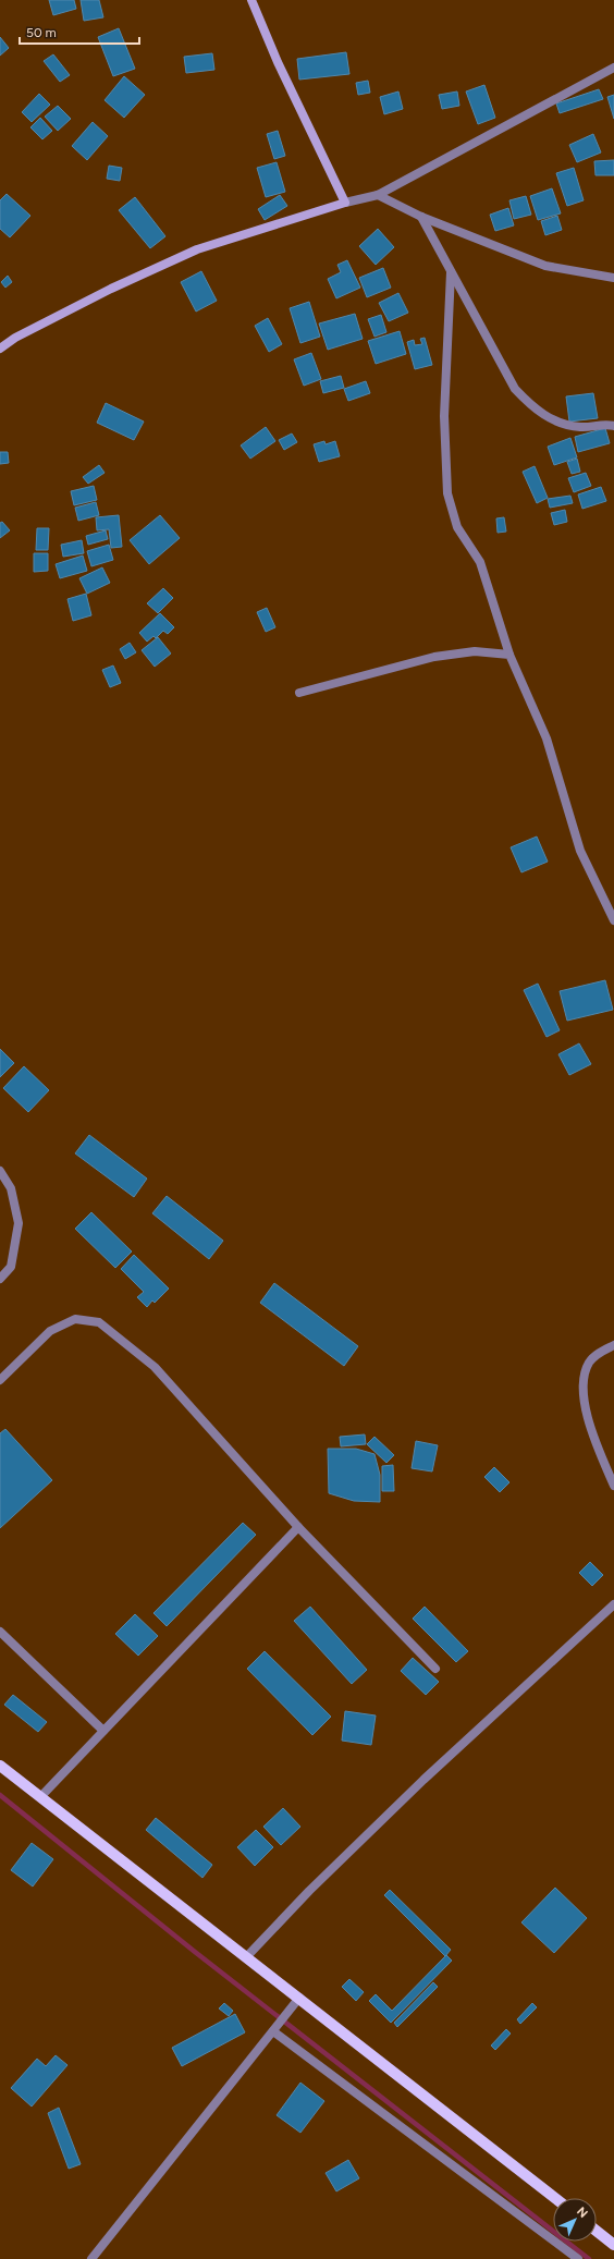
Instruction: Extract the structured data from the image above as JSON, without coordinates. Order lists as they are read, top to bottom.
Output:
{
  "scale_bar": "50 m",
  "north": "top right"
}
